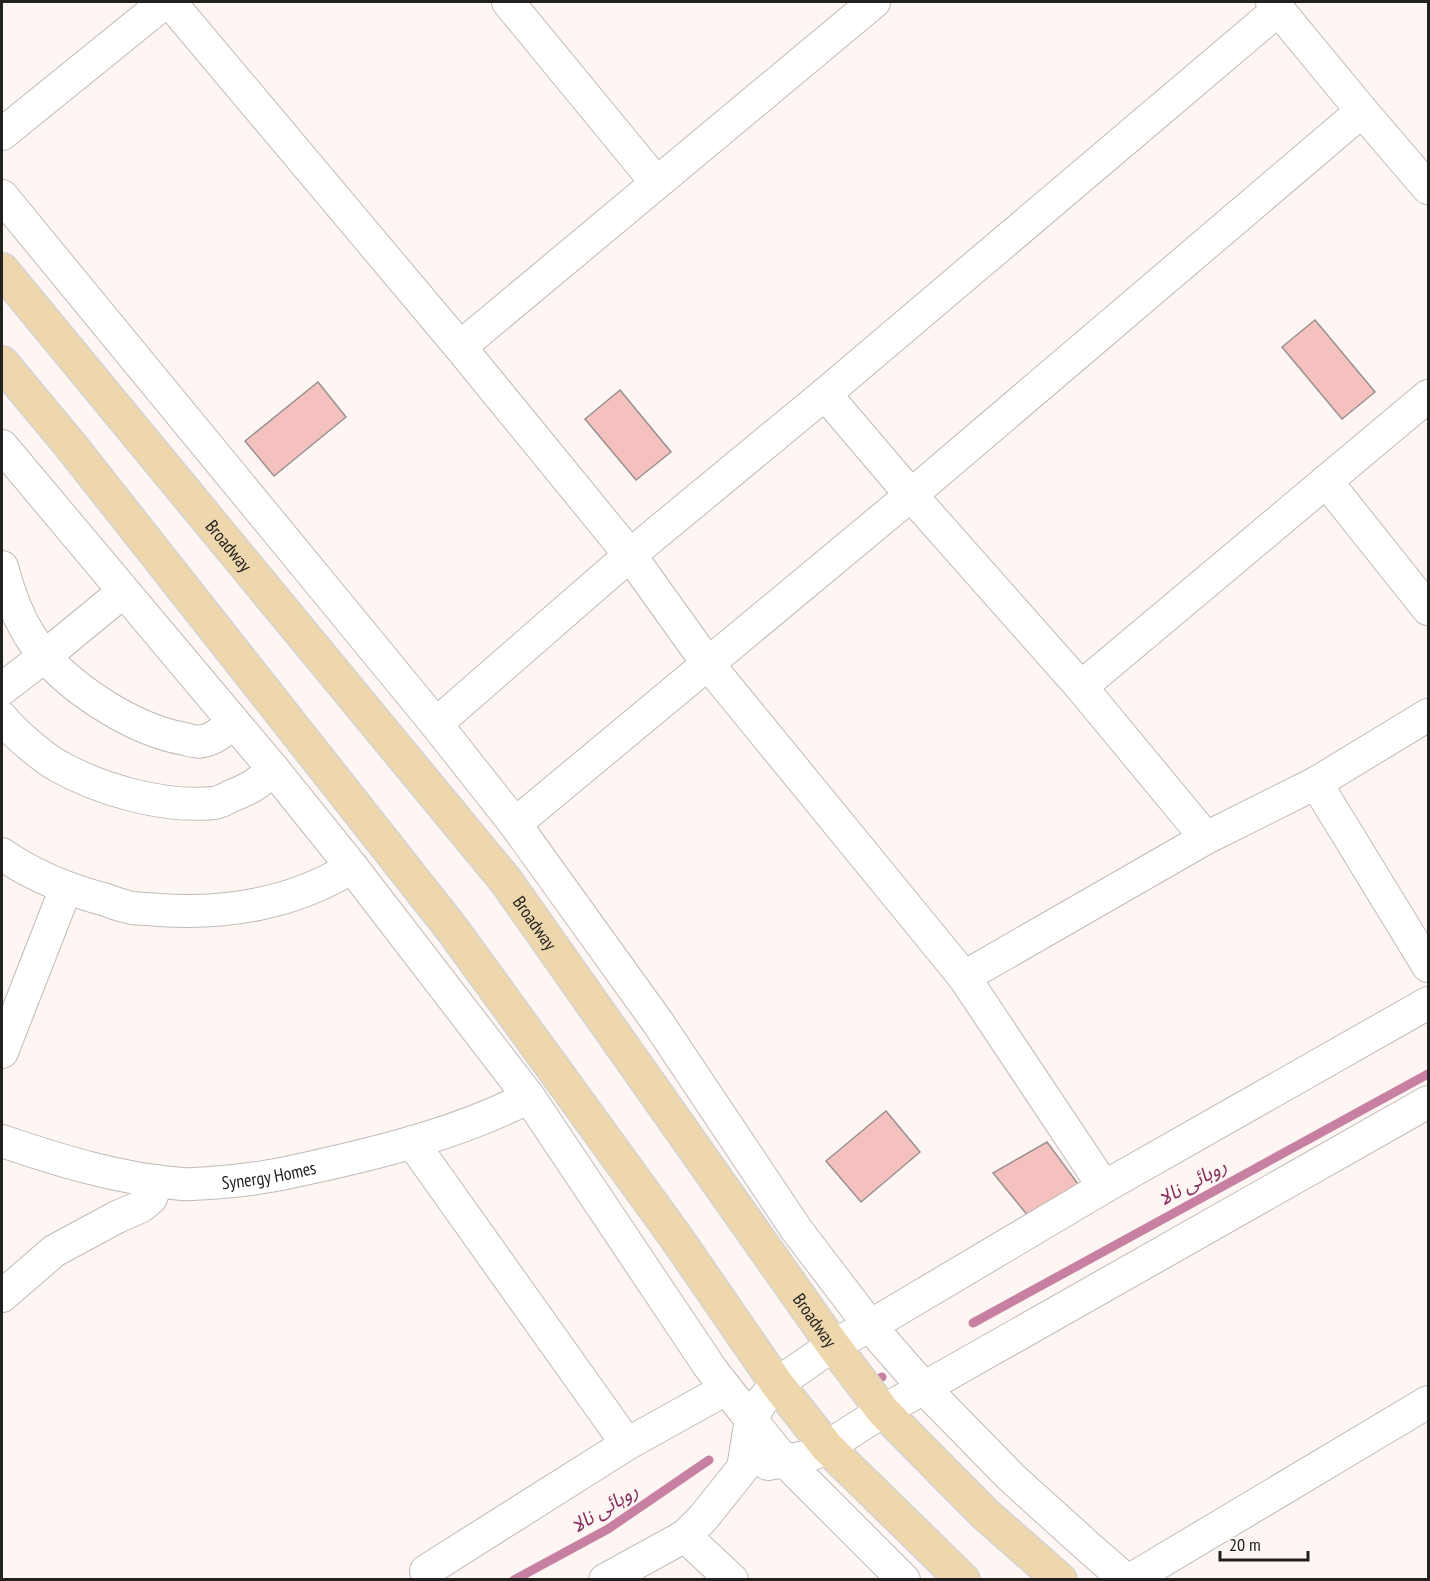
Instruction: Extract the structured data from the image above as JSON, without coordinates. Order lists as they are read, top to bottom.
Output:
{
  "streets": {
    "main road": ["Broadway"],
    "street": ["Synergy Homes"]
  },
  "water": ["روہائی نالا"],
  "scale_bar": "20 m"
}
